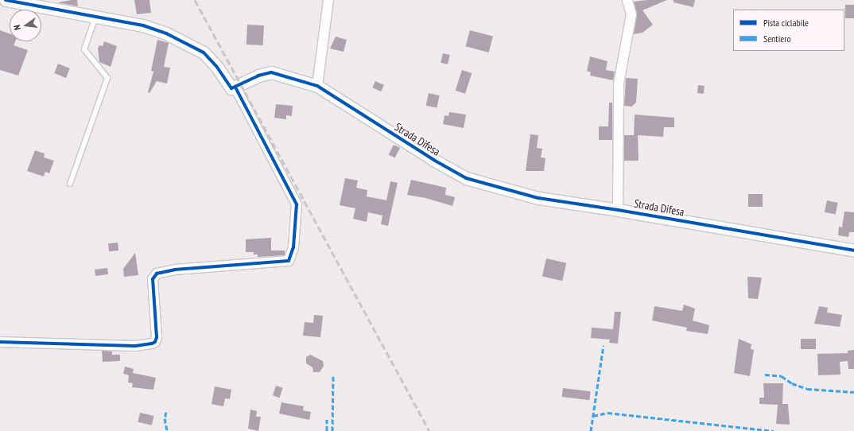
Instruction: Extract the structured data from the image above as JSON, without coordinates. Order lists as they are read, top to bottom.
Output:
{
  "streets": {
    "street": ["Strada Difesa"]
  },
  "legend": ["Pista ciclabile", "Sentiero"],
  "north": "left"
}
